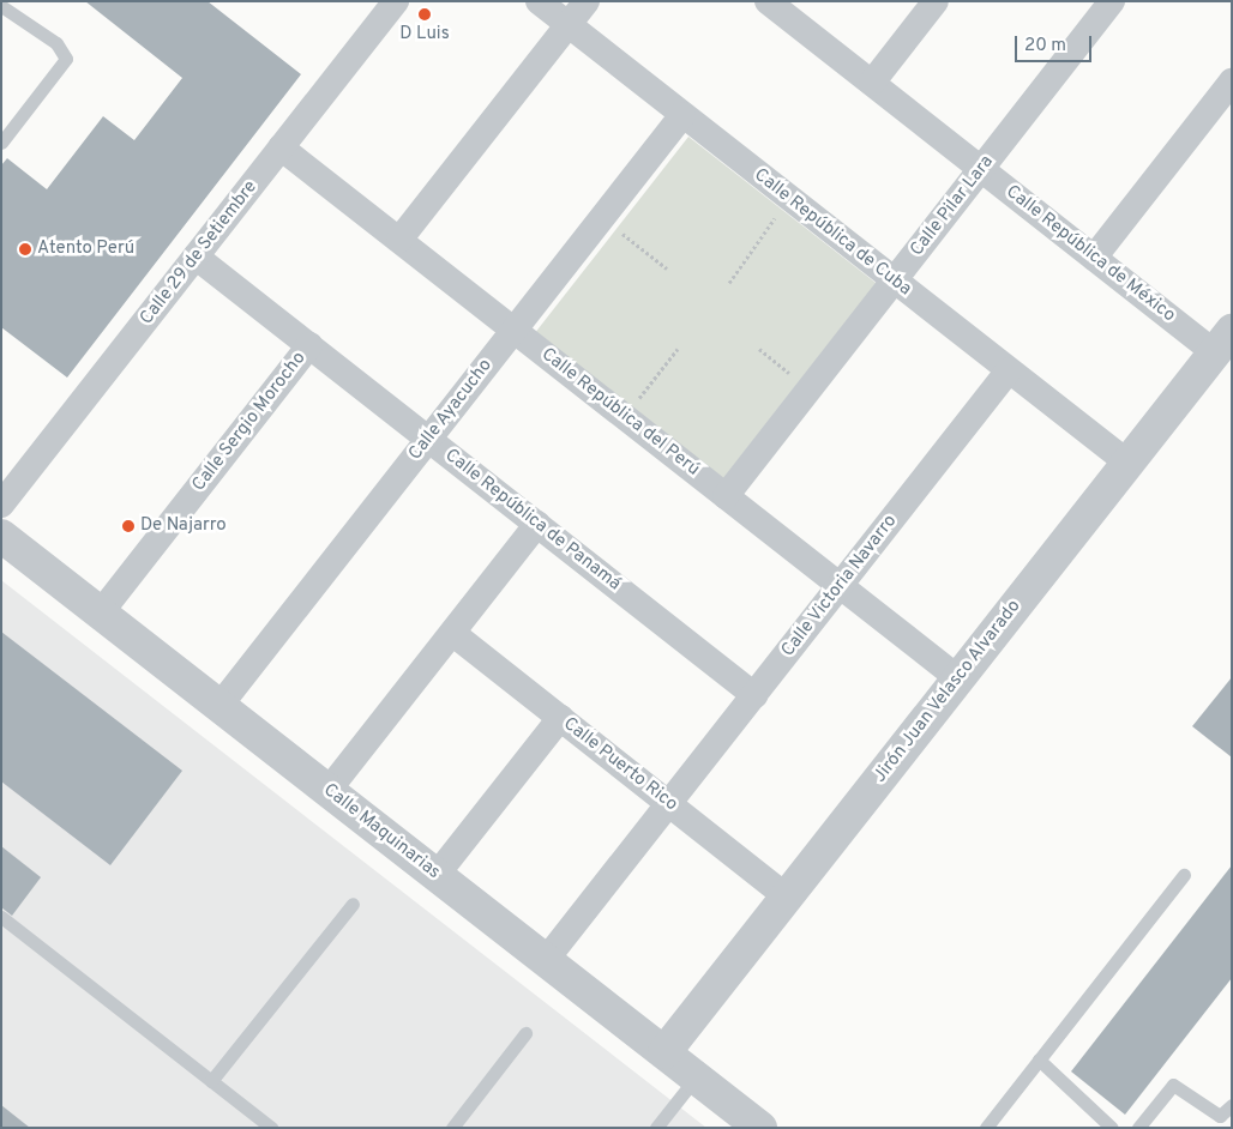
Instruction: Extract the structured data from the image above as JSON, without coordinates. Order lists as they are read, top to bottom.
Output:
{
  "streets": {
    "street": [
      "Calle Pilar Lara",
      "Calle República de Cuba",
      "Calle 29 de Setiembre",
      "Calle República de México",
      "Calle Ayacucho",
      "Calle República del Perú",
      "Calle Sergio Morocho",
      "Calle República de Panamá",
      "Calle Victoria Navarro",
      "Jirón Juan Velasco Alvarado",
      "Calle Puerto Rico",
      "Calle Maquinarias"
    ]
  },
  "crossings": [
    ["Calle Pilar Lara", "Calle República de Cuba"],
    ["Calle Pilar Lara", "Calle República de México"],
    ["Calle Pilar Lara", "Calle República del Perú"],
    ["Calle República de Cuba", "Calle Ayacucho"],
    ["Calle República de Cuba", "Calle Victoria Navarro"],
    ["Calle República de Cuba", "Jirón Juan Velasco Alvarado"],
    ["Calle 29 de Setiembre", "Calle República del Perú"],
    ["Calle 29 de Setiembre", "Calle República de Panamá"],
    ["Calle República de México", "Jirón Juan Velasco Alvarado"],
    ["Calle Ayacucho", "Calle República del Perú"],
    ["Calle Ayacucho", "Calle República de Panamá"],
    ["Calle Ayacucho", "Calle Maquinarias"],
    ["Calle República del Perú", "Calle Victoria Navarro"],
    ["Calle República del Perú", "Jirón Juan Velasco Alvarado"],
    ["Calle Sergio Morocho", "Calle República de Panamá"],
    ["Calle Sergio Morocho", "Calle Maquinarias"],
    ["Calle República de Panamá", "Calle Victoria Navarro"],
    ["Calle Victoria Navarro", "Calle Puerto Rico"],
    ["Calle Victoria Navarro", "Calle Maquinarias"],
    ["Jirón Juan Velasco Alvarado", "Calle Puerto Rico"],
    ["Jirón Juan Velasco Alvarado", "Calle Maquinarias"]
  ],
  "places": ["D Luis", "Atento Perú", "De Najarro"],
  "scale_bar": "20 m"
}
